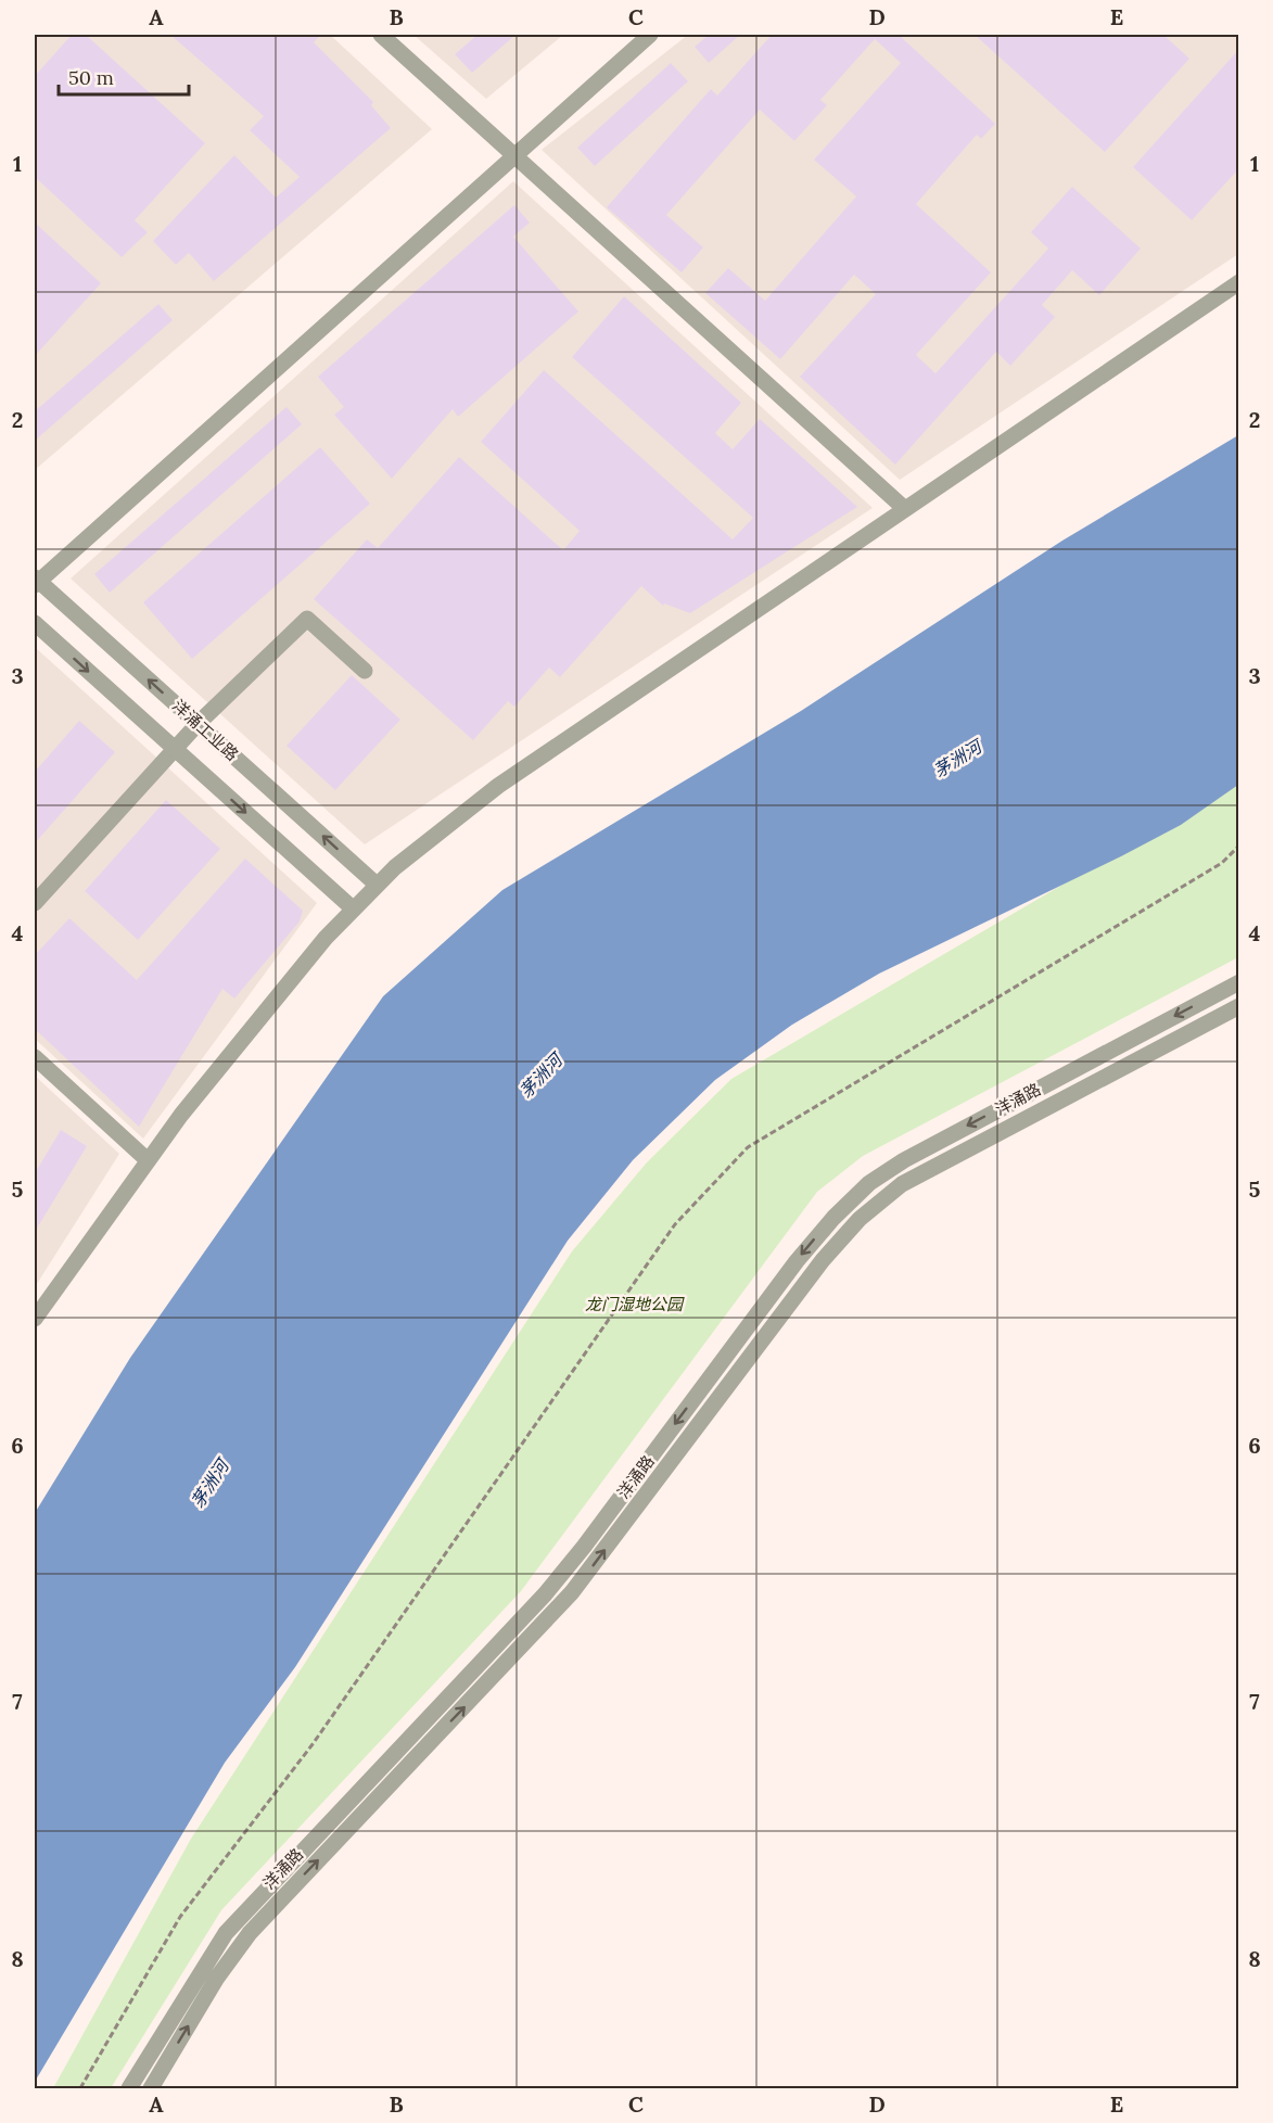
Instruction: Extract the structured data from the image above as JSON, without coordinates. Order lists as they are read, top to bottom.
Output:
{
  "streets": {
    "street": ["洋涌工业路", "洋涌路"]
  },
  "water": ["茅洲河"],
  "parks": ["龙门湿地公园"],
  "scale_bar": "50 m",
  "grid": {
    "columns": [
      "A",
      "B",
      "C",
      "D",
      "E"
    ],
    "rows": [
      "1",
      "2",
      "3",
      "4",
      "5",
      "6",
      "7",
      "8"
    ]
  }
}
